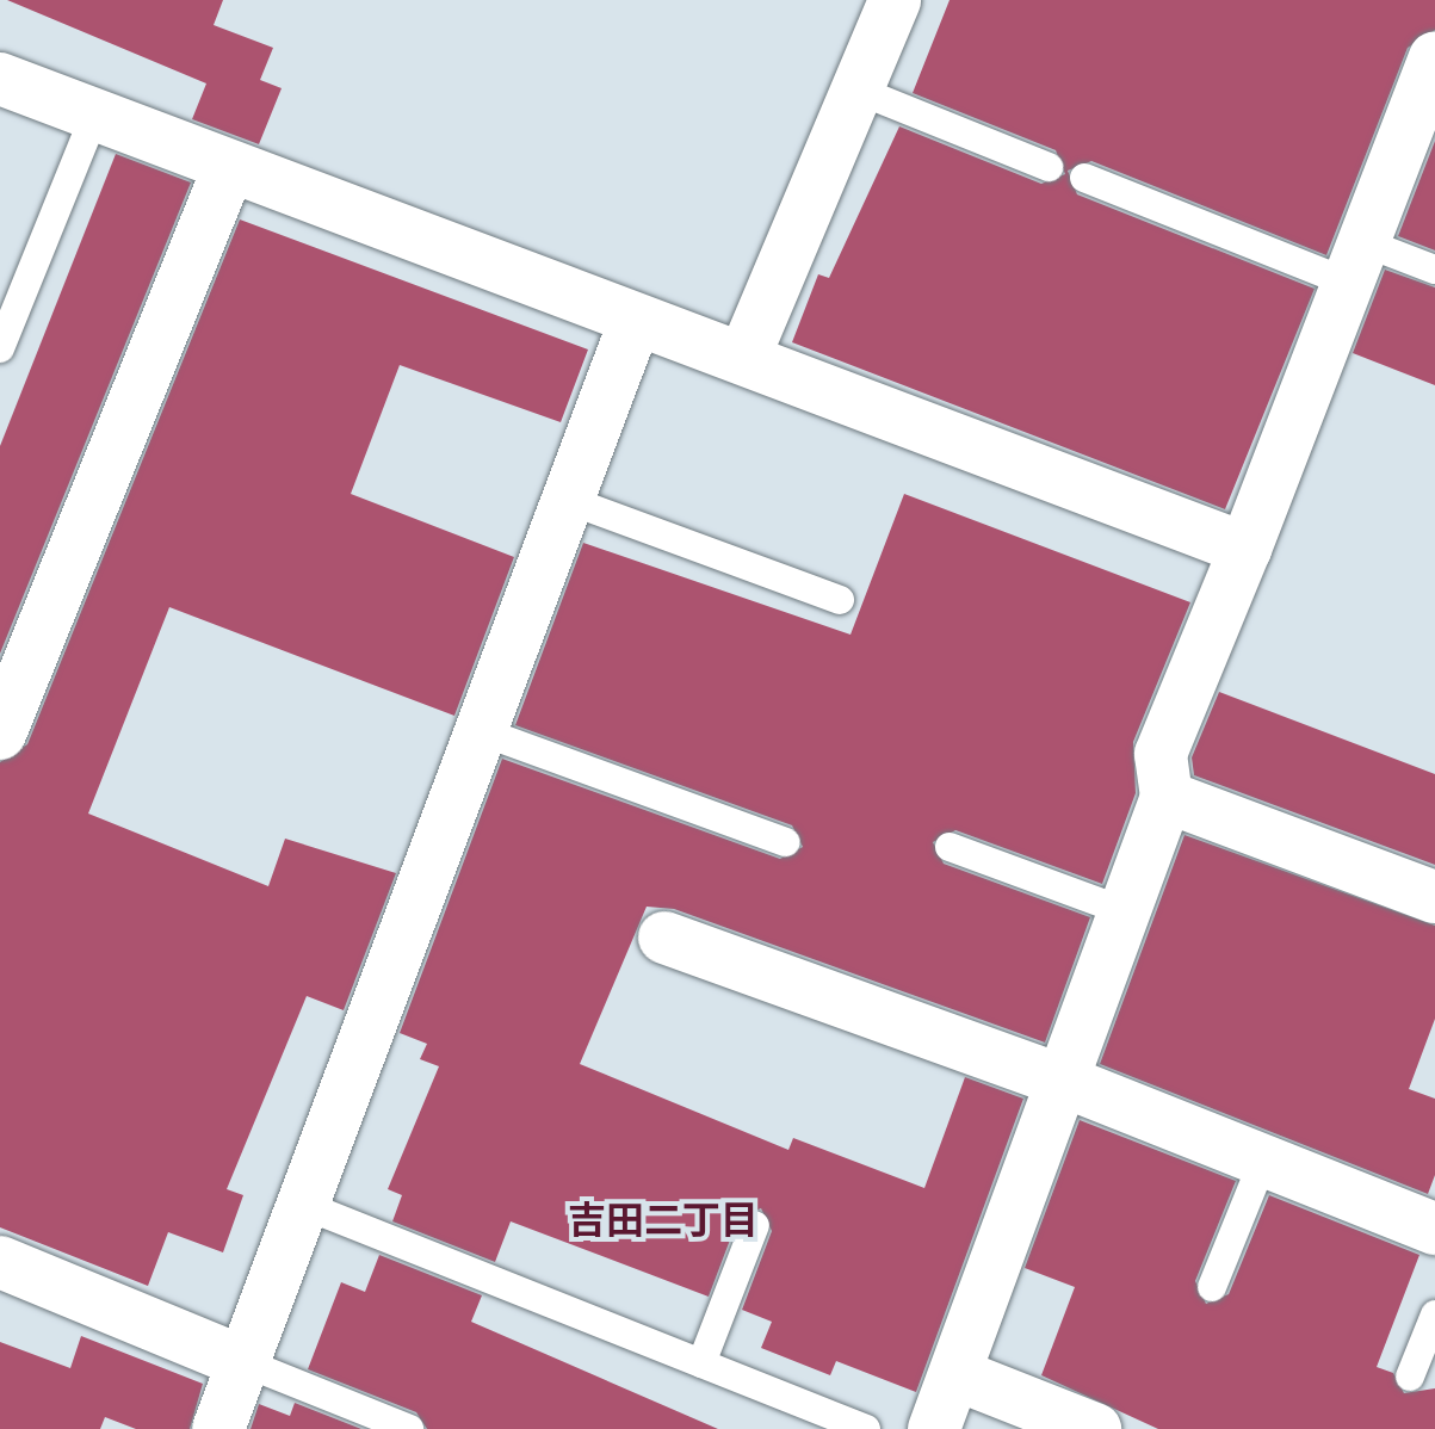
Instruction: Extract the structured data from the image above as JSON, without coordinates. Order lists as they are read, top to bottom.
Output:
{
  "districts": ["吉田二丁目"]
}
